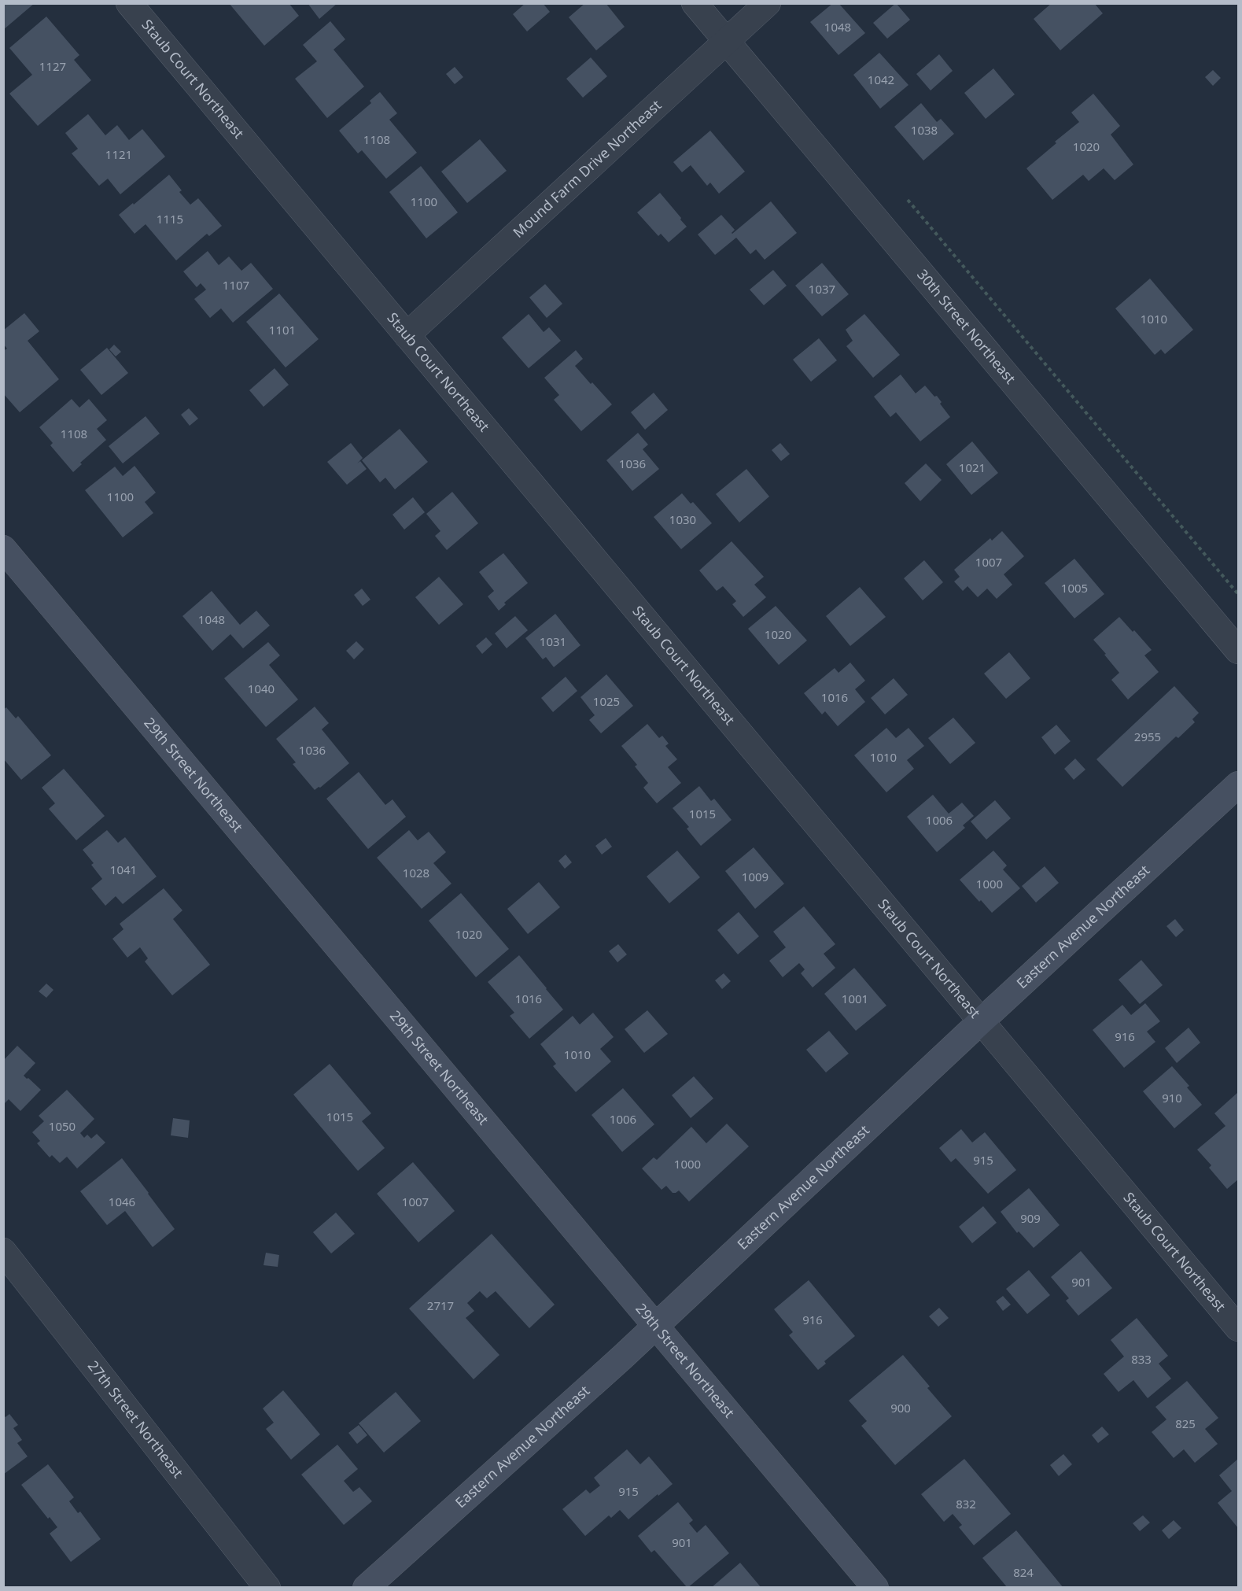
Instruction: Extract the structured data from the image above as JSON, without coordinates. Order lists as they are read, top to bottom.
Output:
{
  "streets": {
    "main road": ["29th Street Northeast", "Eastern Avenue Northeast"],
    "street": [
      "Staub Court Northeast",
      "Mound Farm Drive Northeast",
      "30th Street Northeast",
      "27th Street Northeast"
    ]
  },
  "crossings": [
    ["Staub Court Northeast", "Mound Farm Drive Northeast"],
    ["Staub Court Northeast", "Eastern Avenue Northeast"],
    ["Mound Farm Drive Northeast", "30th Street Northeast"],
    ["29th Street Northeast", "Eastern Avenue Northeast"]
  ],
  "house_numbers": [
    "1048",
    "1127",
    "1042",
    "1038",
    "1108",
    "1020",
    "1121",
    "1100",
    "1115",
    "1107",
    "1037",
    "1010",
    "1101",
    "1108",
    "1036",
    "1021",
    "1100",
    "1030",
    "1007",
    "1005",
    "1048",
    "1020",
    "1031",
    "1040",
    "1016",
    "1025",
    "2955",
    "1036",
    "1010",
    "1015",
    "1006",
    "1041",
    "1028",
    "1009",
    "1000",
    "1020",
    "1016",
    "1001",
    "916",
    "1010",
    "910",
    "1015",
    "1006",
    "1050",
    "915",
    "1000",
    "1046",
    "1007",
    "909",
    "901",
    "2717",
    "916",
    "833",
    "900",
    "825",
    "915",
    "832",
    "901",
    "824"
  ]
}
